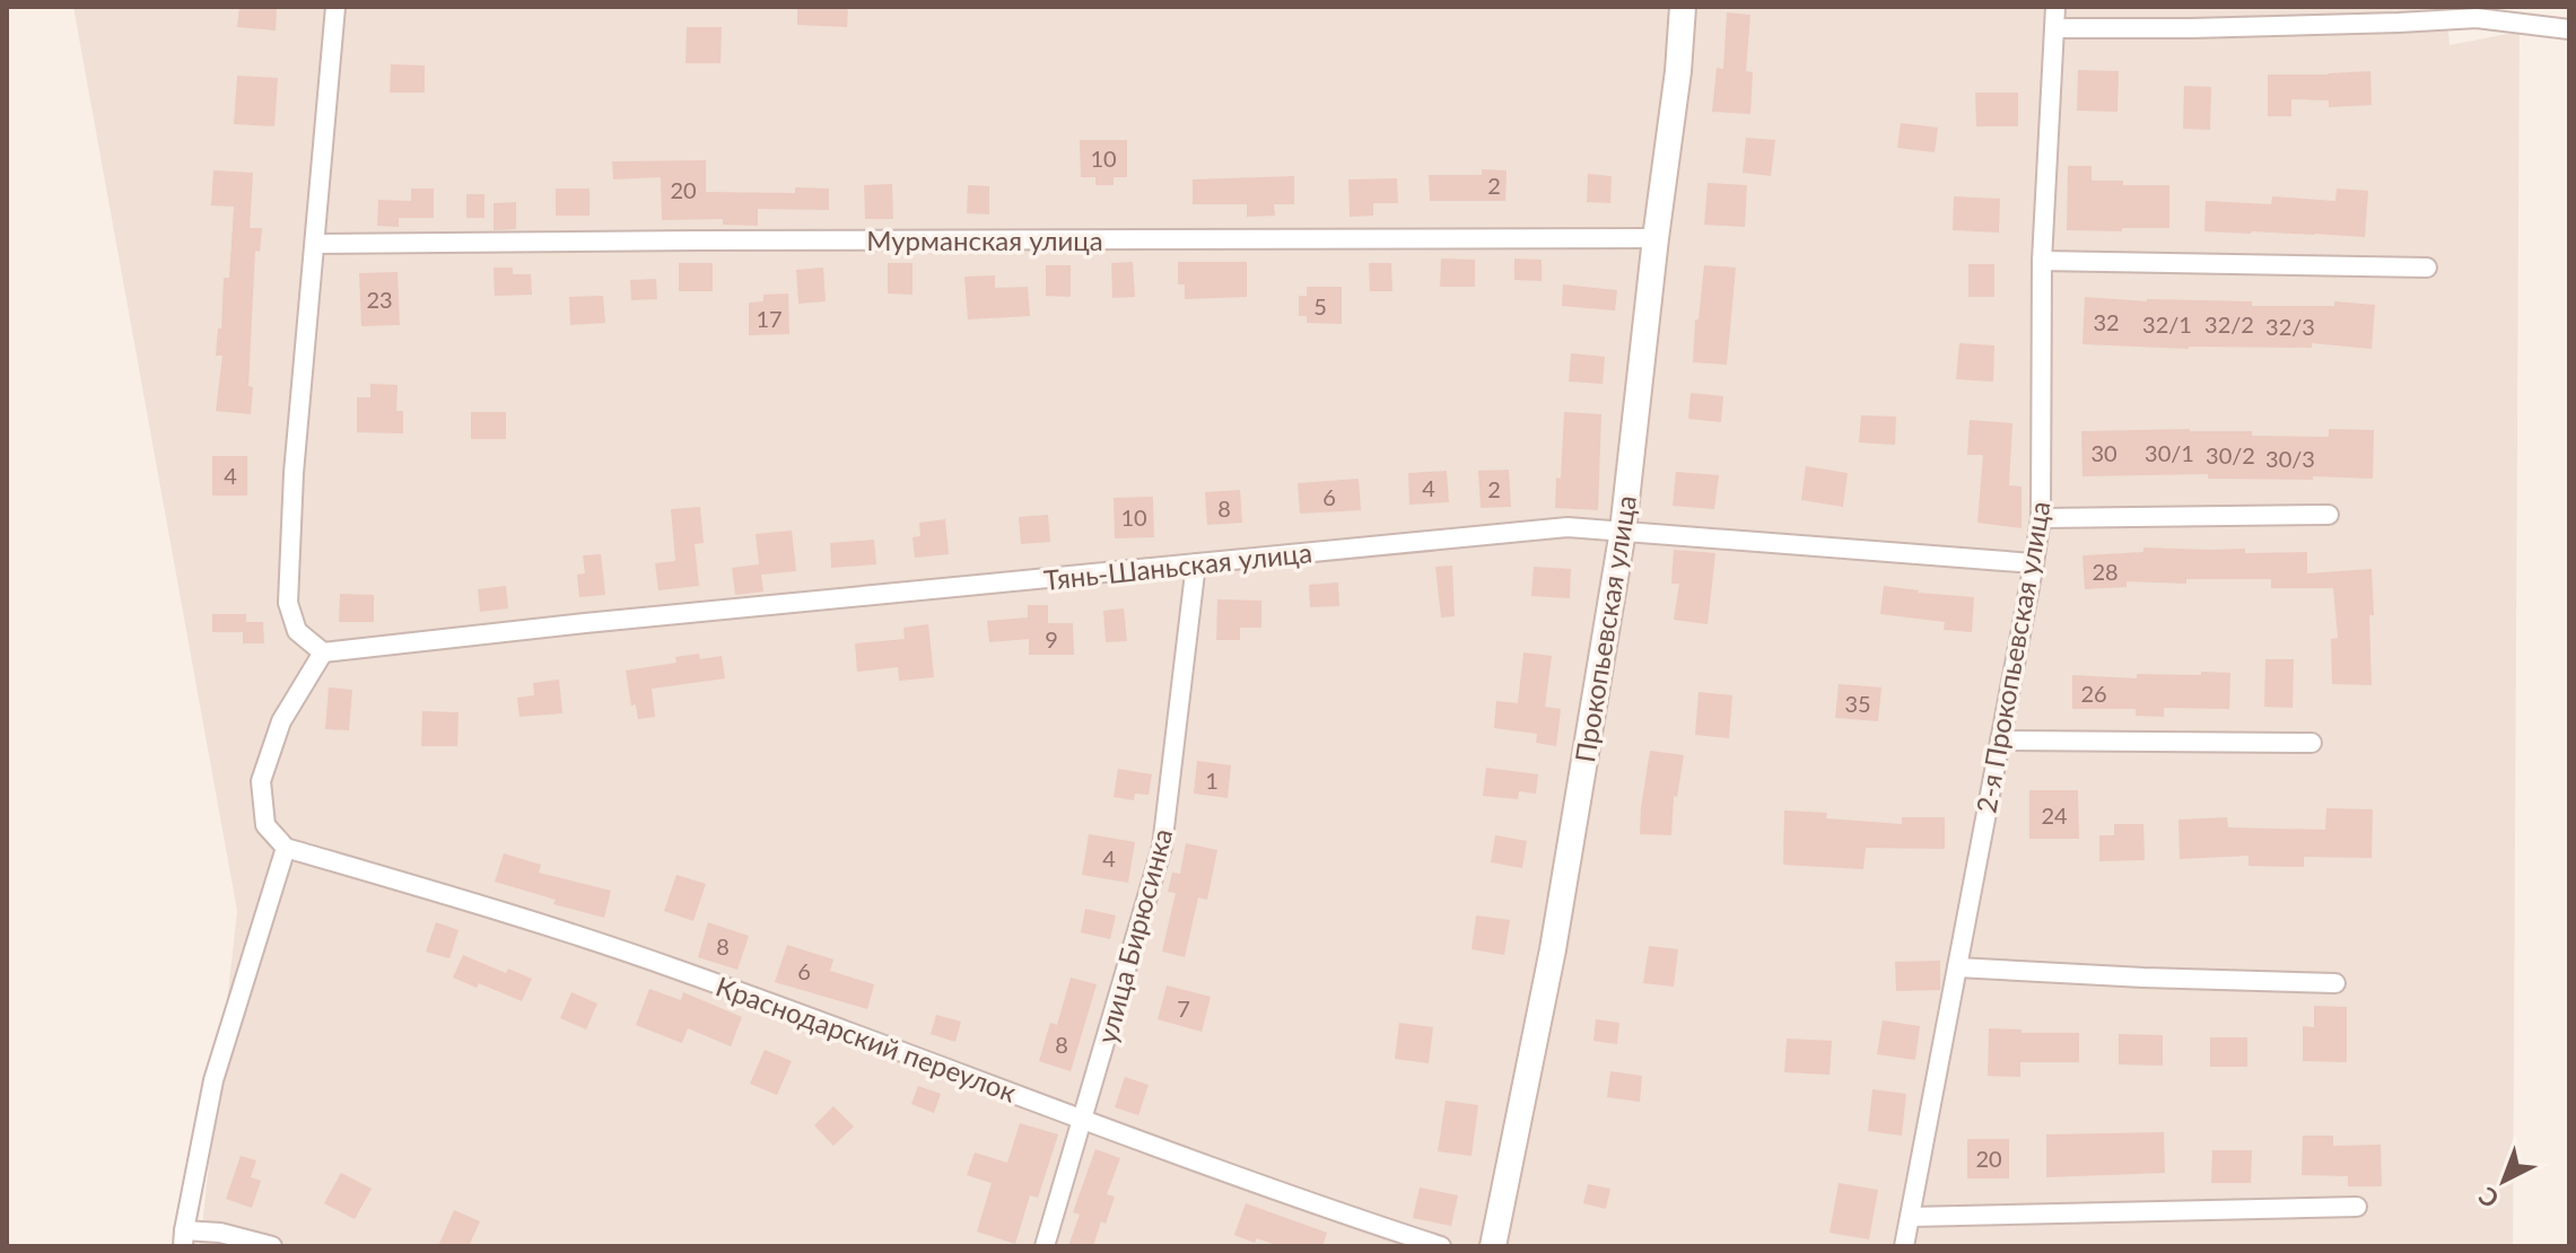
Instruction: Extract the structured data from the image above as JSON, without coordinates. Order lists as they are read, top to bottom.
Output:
{
  "streets": {
    "main road": ["Прокопьевская улица"],
    "street": [
      "Мурманская улица",
      "Тянь-Шаньская улица",
      "2-я Прокопьевская улица",
      "улица Бирюсинка",
      "Краснодарский переулок"
    ]
  },
  "crossings": [
    ["Мурманская улица", "Прокопьевская улица"],
    ["Тянь-Шаньская улица", "Прокопьевская улица"],
    ["Тянь-Шаньская улица", "2-я Прокопьевская улица"],
    ["Тянь-Шаньская улица", "улица Бирюсинка"],
    ["улица Бирюсинка", "Краснодарский переулок"]
  ],
  "house_numbers": [
    "10",
    "2",
    "20",
    "23",
    "5",
    "17",
    "32",
    "32/1",
    "32/2",
    "32/3",
    "30",
    "30/1",
    "30/2",
    "30/3",
    "4",
    "4",
    "2",
    "6",
    "8",
    "10",
    "28",
    "9",
    "26",
    "35",
    "1",
    "24",
    "4",
    "8",
    "6",
    "7",
    "8",
    "20"
  ],
  "north": "bottom left"
}
